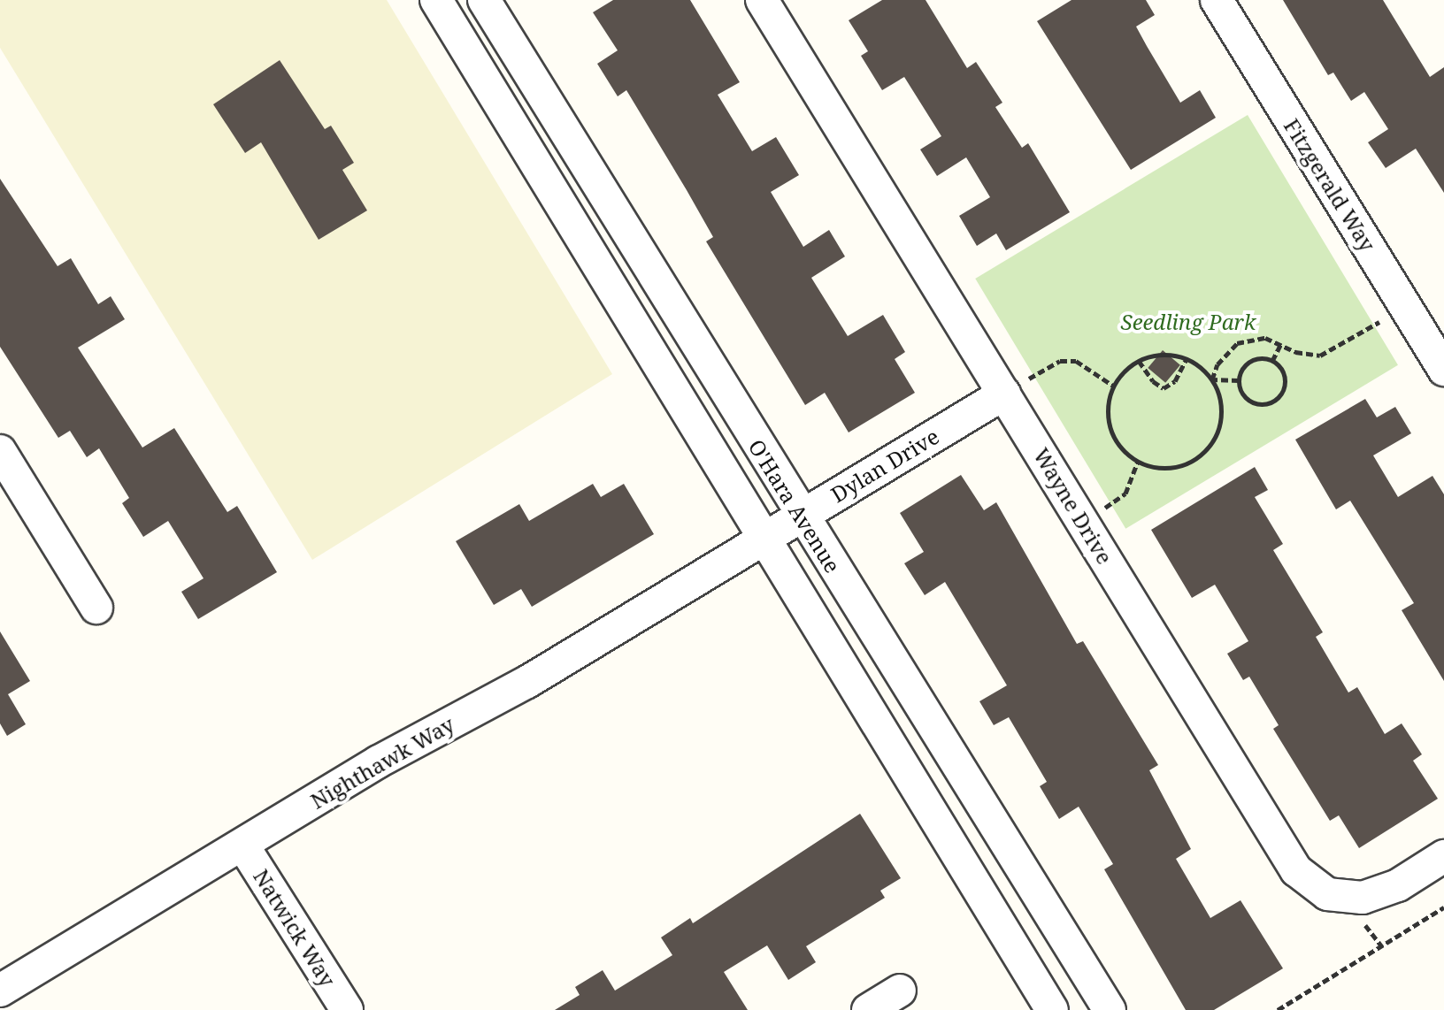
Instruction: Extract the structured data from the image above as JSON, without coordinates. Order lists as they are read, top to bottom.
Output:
{
  "streets": {
    "street": [
      "Fitzgerald Way",
      "Dylan Drive",
      "O'Hara Avenue",
      "Wayne Drive",
      "Nighthawk Way",
      "Natwick Way"
    ]
  },
  "crossings": [
    ["Dylan Drive", "O'Hara Avenue"],
    ["Dylan Drive", "Wayne Drive"],
    ["Dylan Drive", "Nighthawk Way"],
    ["O'Hara Avenue", "Nighthawk Way"],
    ["Nighthawk Way", "Natwick Way"]
  ],
  "parks": ["Seedling Park"]
}
